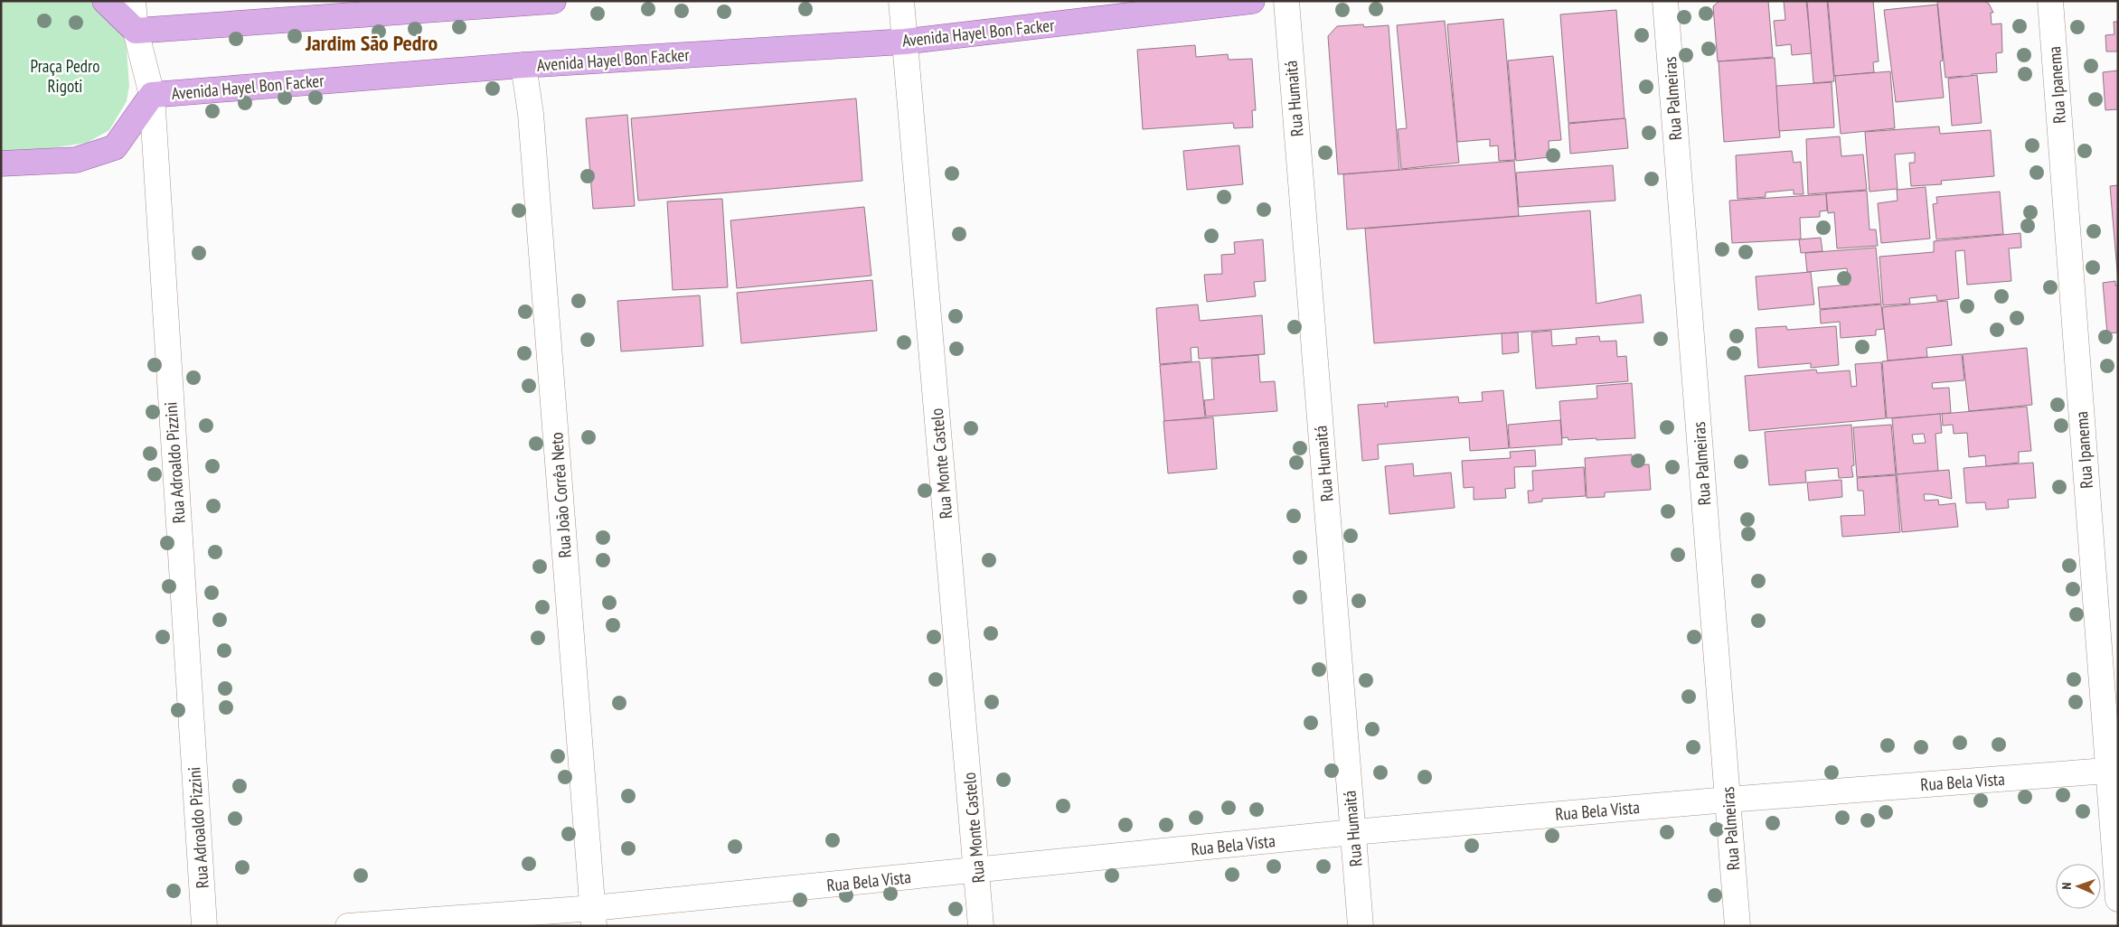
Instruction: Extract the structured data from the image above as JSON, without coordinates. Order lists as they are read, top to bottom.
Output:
{
  "streets": {
    "main road": ["Avenida Hayel Bon Facker"],
    "street": [
      "Rua Ipanema",
      "Rua Humaitá",
      "Rua Palmeiras",
      "Rua Adroaldo Pizzini",
      "Rua Monte Castelo",
      "Rua João Corrêa Neto",
      "Rua Bela Vista"
    ]
  },
  "crossings": [
    ["Avenida Hayel Bon Facker", "Rua Adroaldo Pizzini"],
    ["Avenida Hayel Bon Facker", "Rua Monte Castelo"],
    ["Avenida Hayel Bon Facker", "Rua João Corrêa Neto"],
    ["Rua Ipanema", "Rua Bela Vista"],
    ["Rua Humaitá", "Rua Bela Vista"],
    ["Rua Palmeiras", "Rua Bela Vista"],
    ["Rua Monte Castelo", "Rua Bela Vista"],
    ["Rua João Corrêa Neto", "Rua Bela Vista"]
  ],
  "districts": ["Jardim São Pedro"],
  "parks": ["Praça Pedro Rigoti"],
  "north": "left"
}
